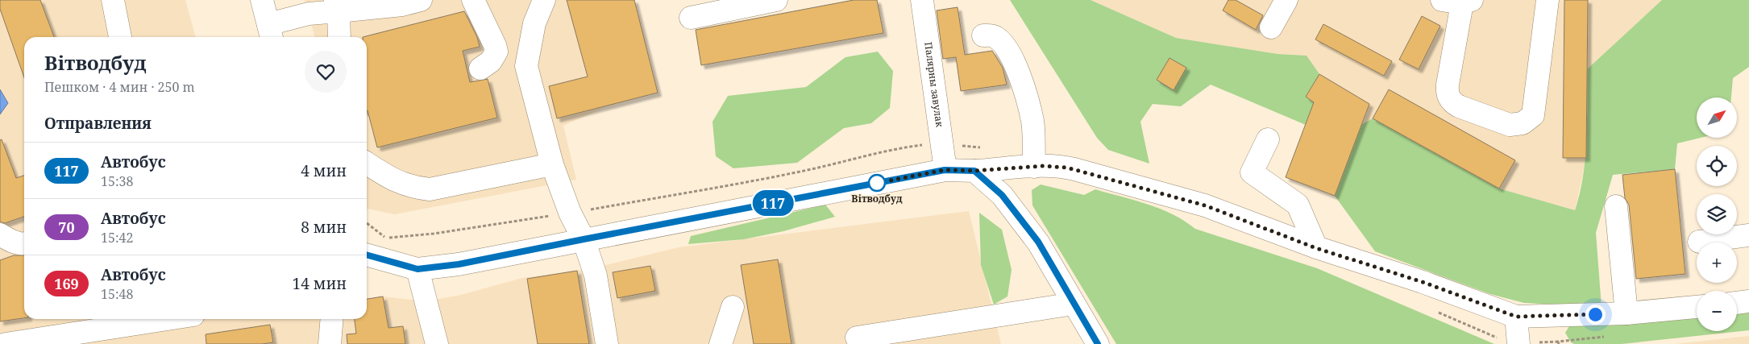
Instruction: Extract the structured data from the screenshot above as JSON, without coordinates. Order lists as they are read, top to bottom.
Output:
{
  "streets": {
    "street": ["Палярны завулак"]
  },
  "places": ["Вітводбуд"],
  "lines": ["bus line 117"],
  "north": "top right",
  "page": {
    "on_map": "117",
    "heading": [
      ["Вітводбуд", "Пешком · 4 мин · 250 m"],
      "Отправления"
    ],
    "map_buttons": ["+", "−"],
    "list": [
      {
        "mark": "117",
        "name": "Автобус",
        "note": "15:38",
        "value": "4 мин"
      },
      {
        "mark": "70",
        "name": "Автобус",
        "note": "15:42",
        "value": "8 мин"
      },
      {
        "mark": "169",
        "name": "Автобус",
        "note": "15:48",
        "value": "14 мин"
      }
    ]
  }
}
